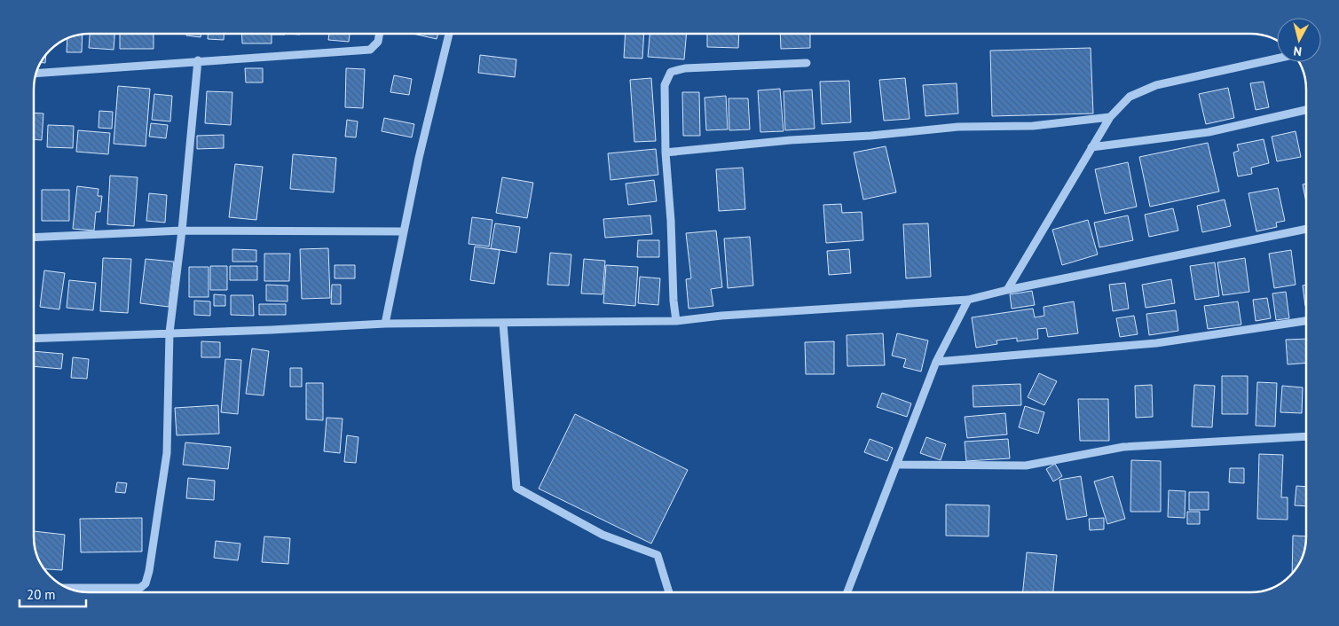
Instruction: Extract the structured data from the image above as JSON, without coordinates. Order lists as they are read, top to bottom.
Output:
{
  "scale_bar": "20 m",
  "north": "bottom"
}
